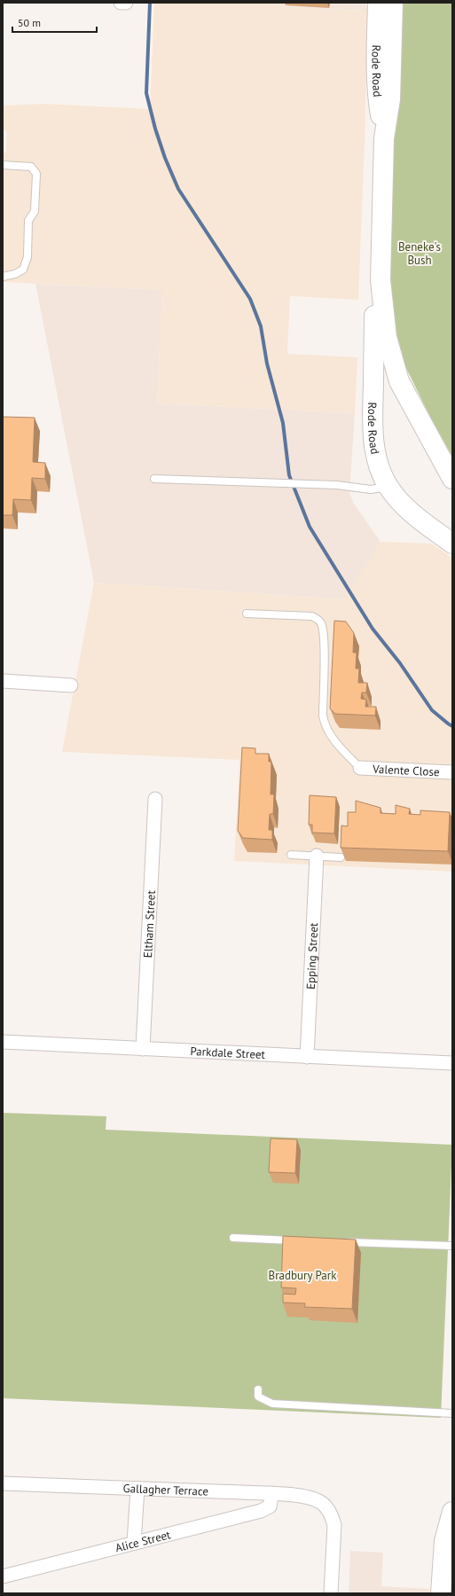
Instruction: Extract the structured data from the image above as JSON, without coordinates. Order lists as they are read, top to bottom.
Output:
{
  "streets": {
    "main road": ["Rode Road"],
    "street": [
      "Valente Close",
      "Eltham Street",
      "Epping Street",
      "Parkdale Street",
      "Gallagher Terrace",
      "Alice Street"
    ]
  },
  "crossings": [
    ["Eltham Street", "Parkdale Street"],
    ["Epping Street", "Parkdale Street"],
    ["Gallagher Terrace", "Alice Street"]
  ],
  "parks": ["Beneke's Bush", "Bradbury Park"],
  "scale_bar": "50 m"
}
